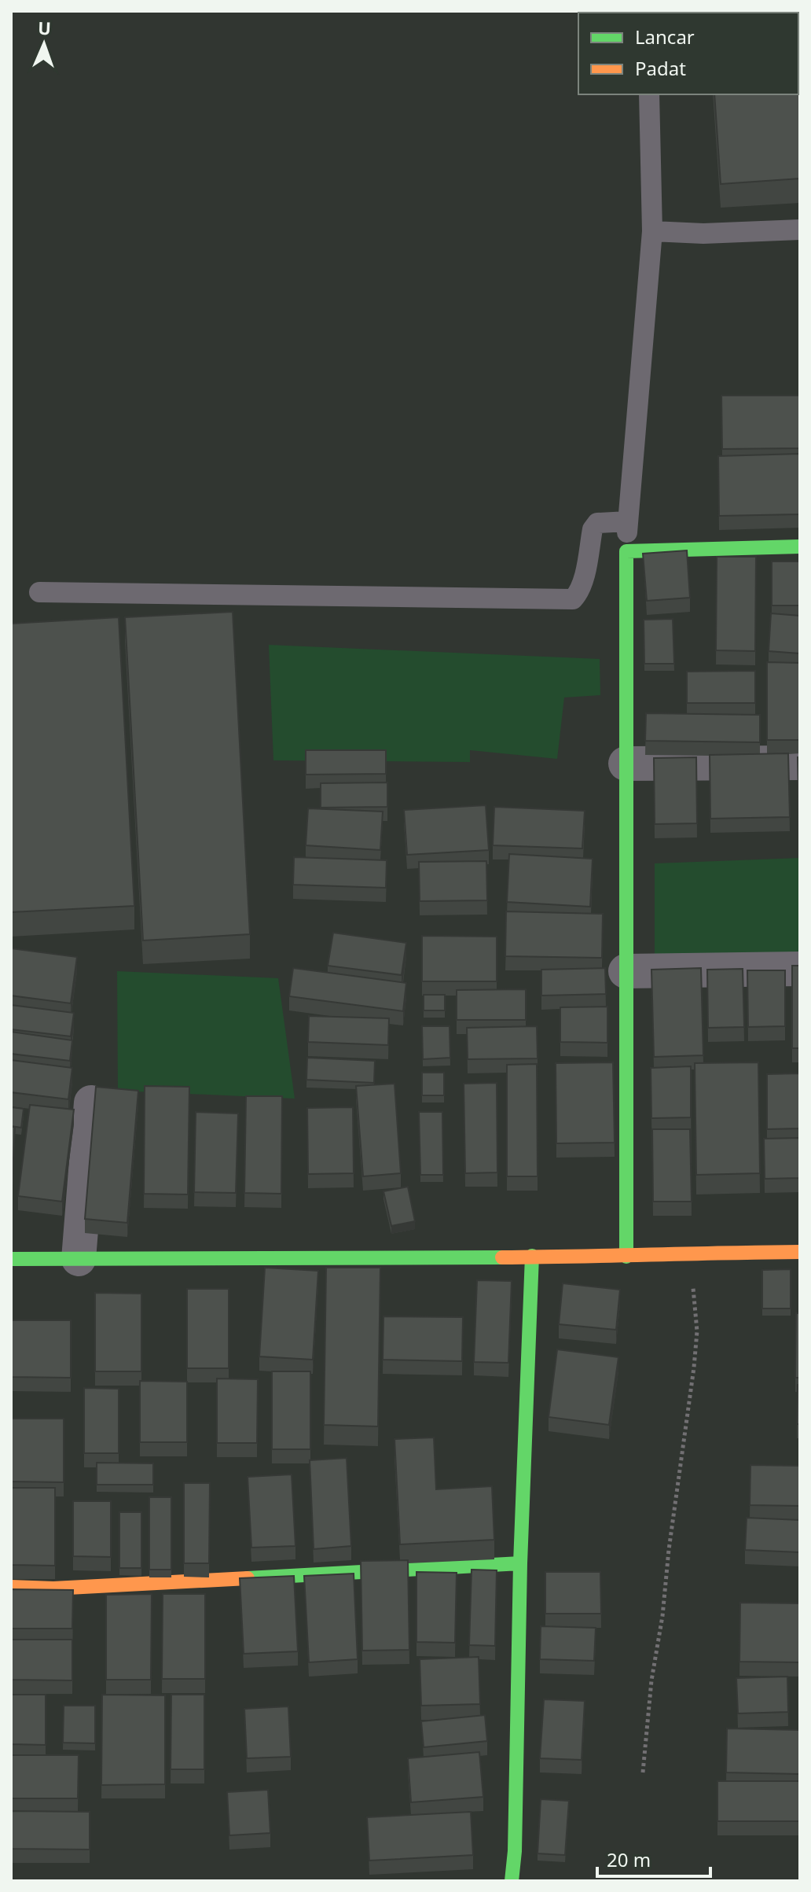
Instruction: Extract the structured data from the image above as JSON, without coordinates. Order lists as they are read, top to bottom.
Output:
{
  "legend": ["Lancar", "Padat"],
  "scale_bar": "20 m",
  "north": "top"
}
